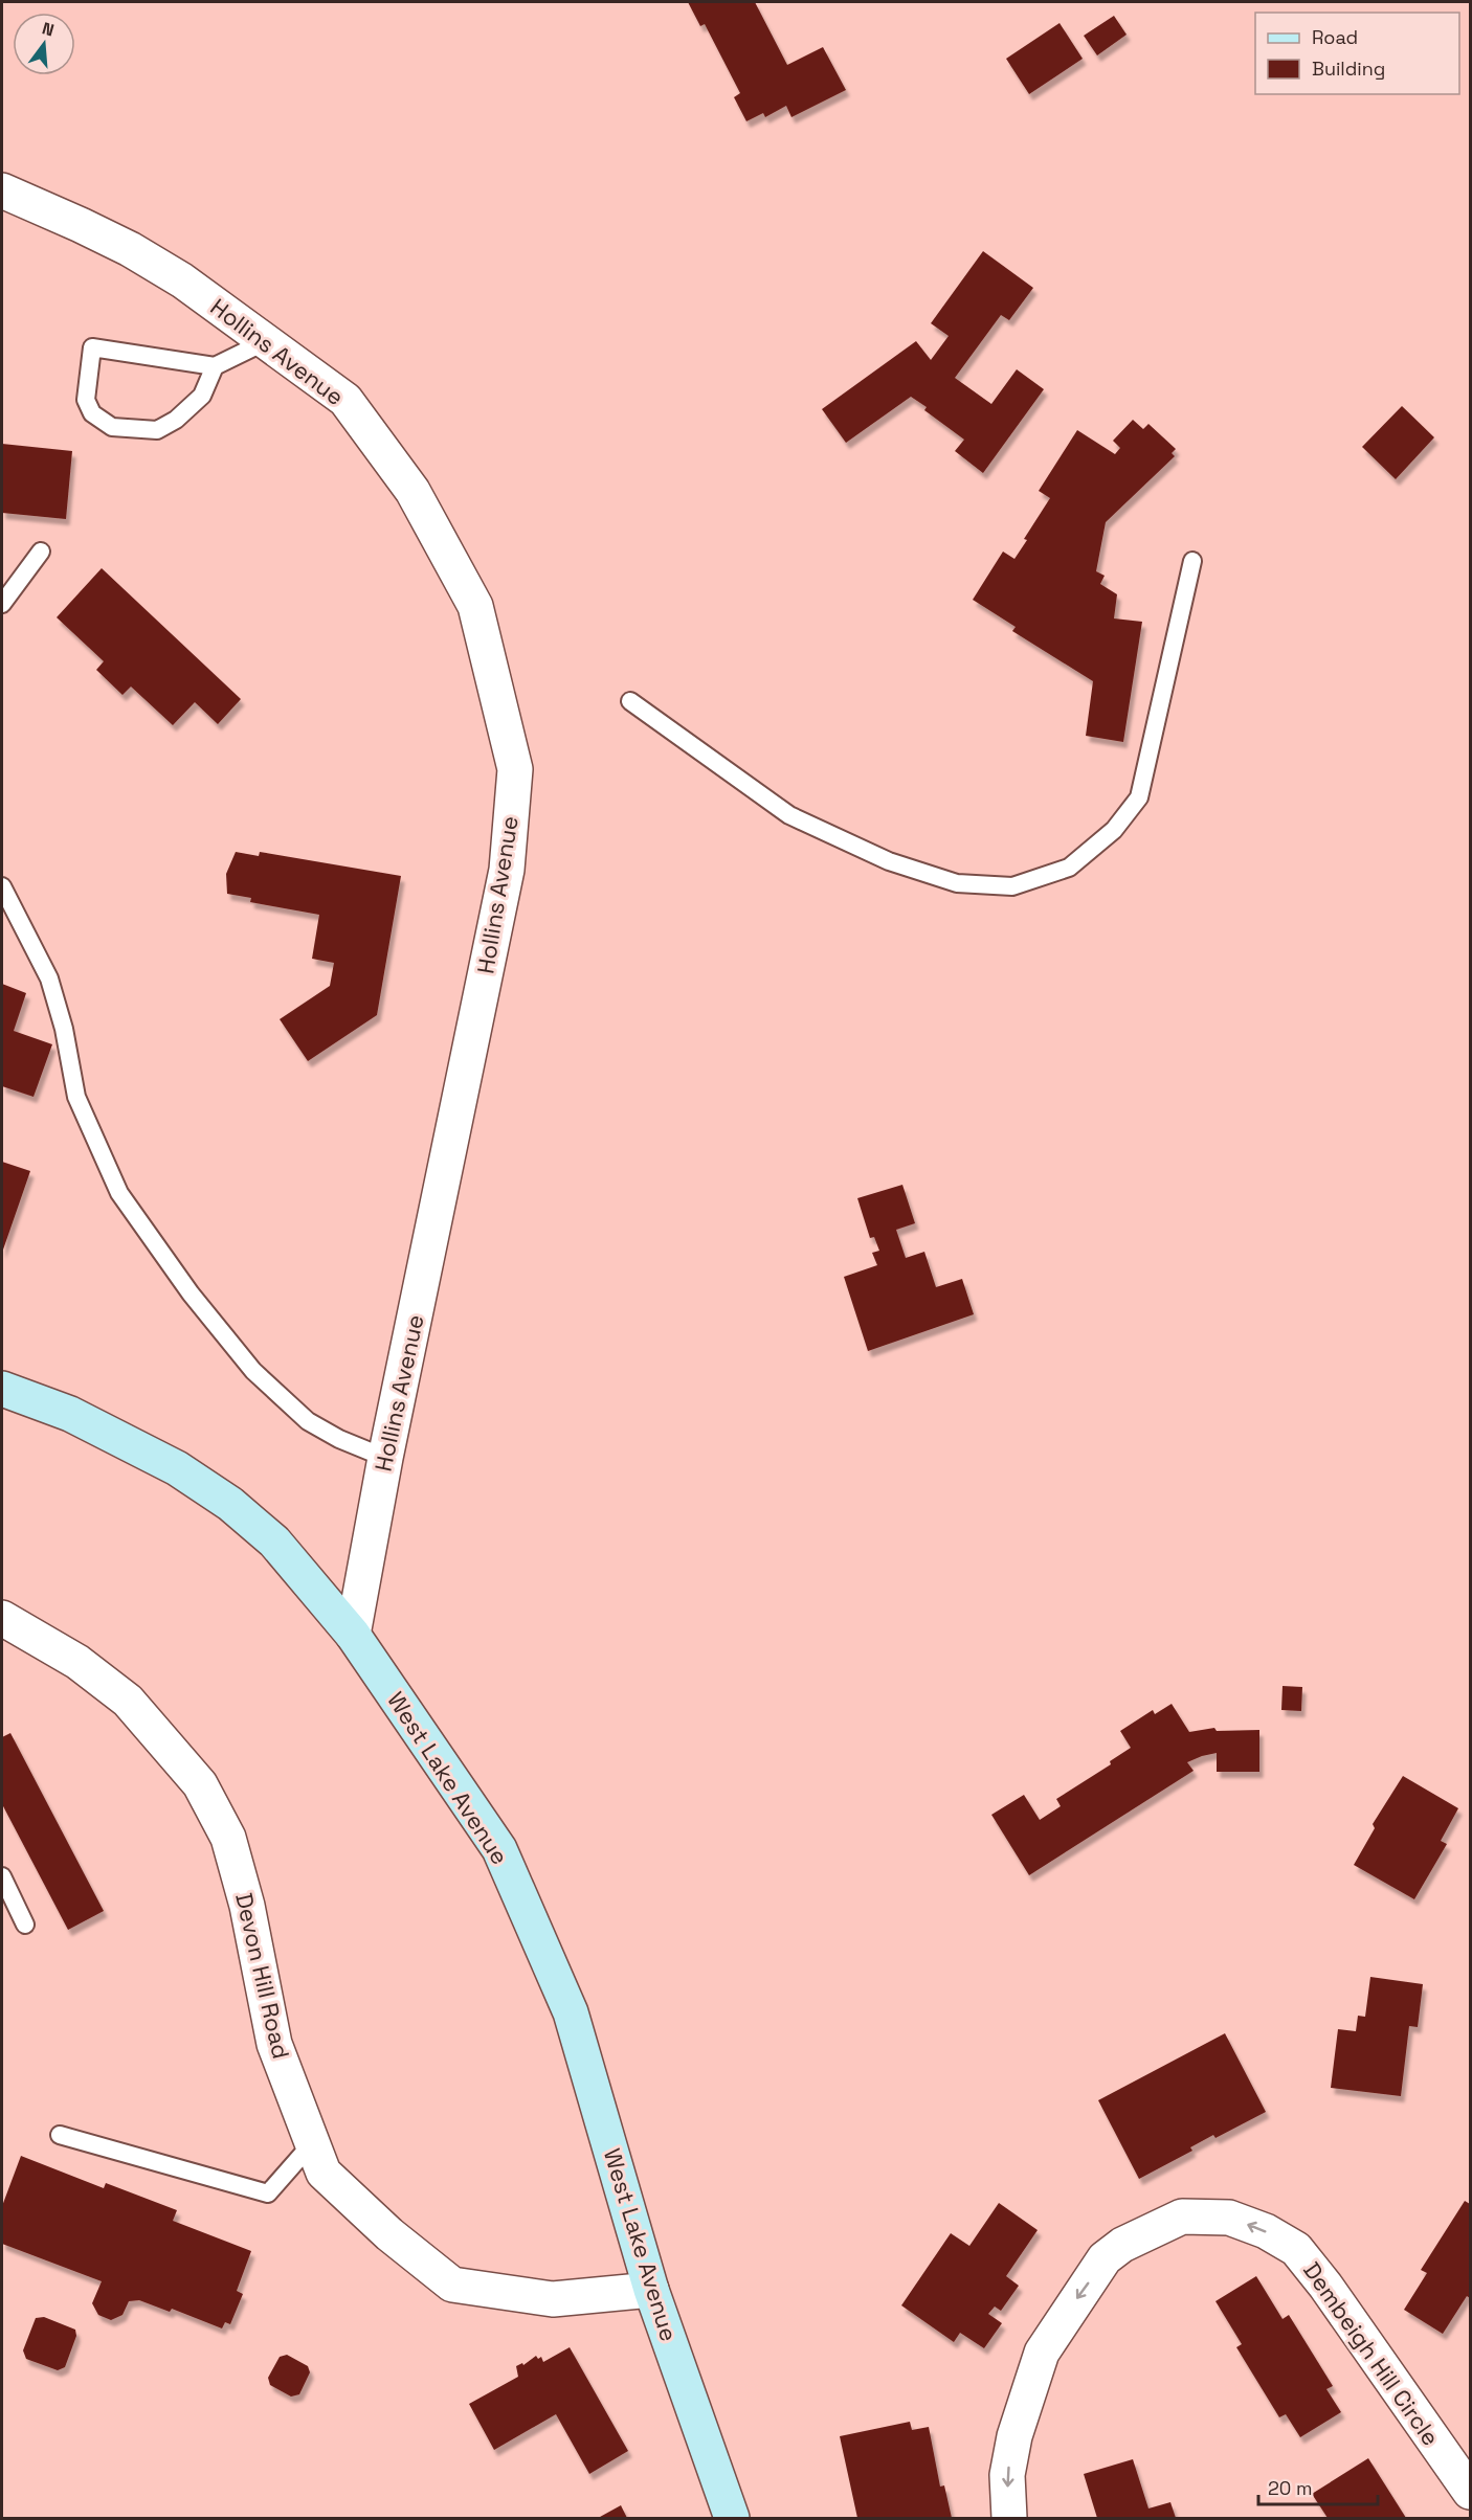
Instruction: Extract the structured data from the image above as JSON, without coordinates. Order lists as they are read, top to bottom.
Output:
{
  "streets": {
    "street": [
      "Hollins Avenue",
      "West Lake Avenue",
      "Devon Hill Road",
      "Dembeigh Hill Circle"
    ]
  },
  "crossings": [
    ["Hollins Avenue", "West Lake Avenue"],
    ["West Lake Avenue", "Devon Hill Road"]
  ],
  "legend": ["Road", "Building"],
  "scale_bar": "20 m",
  "north": "top"
}
